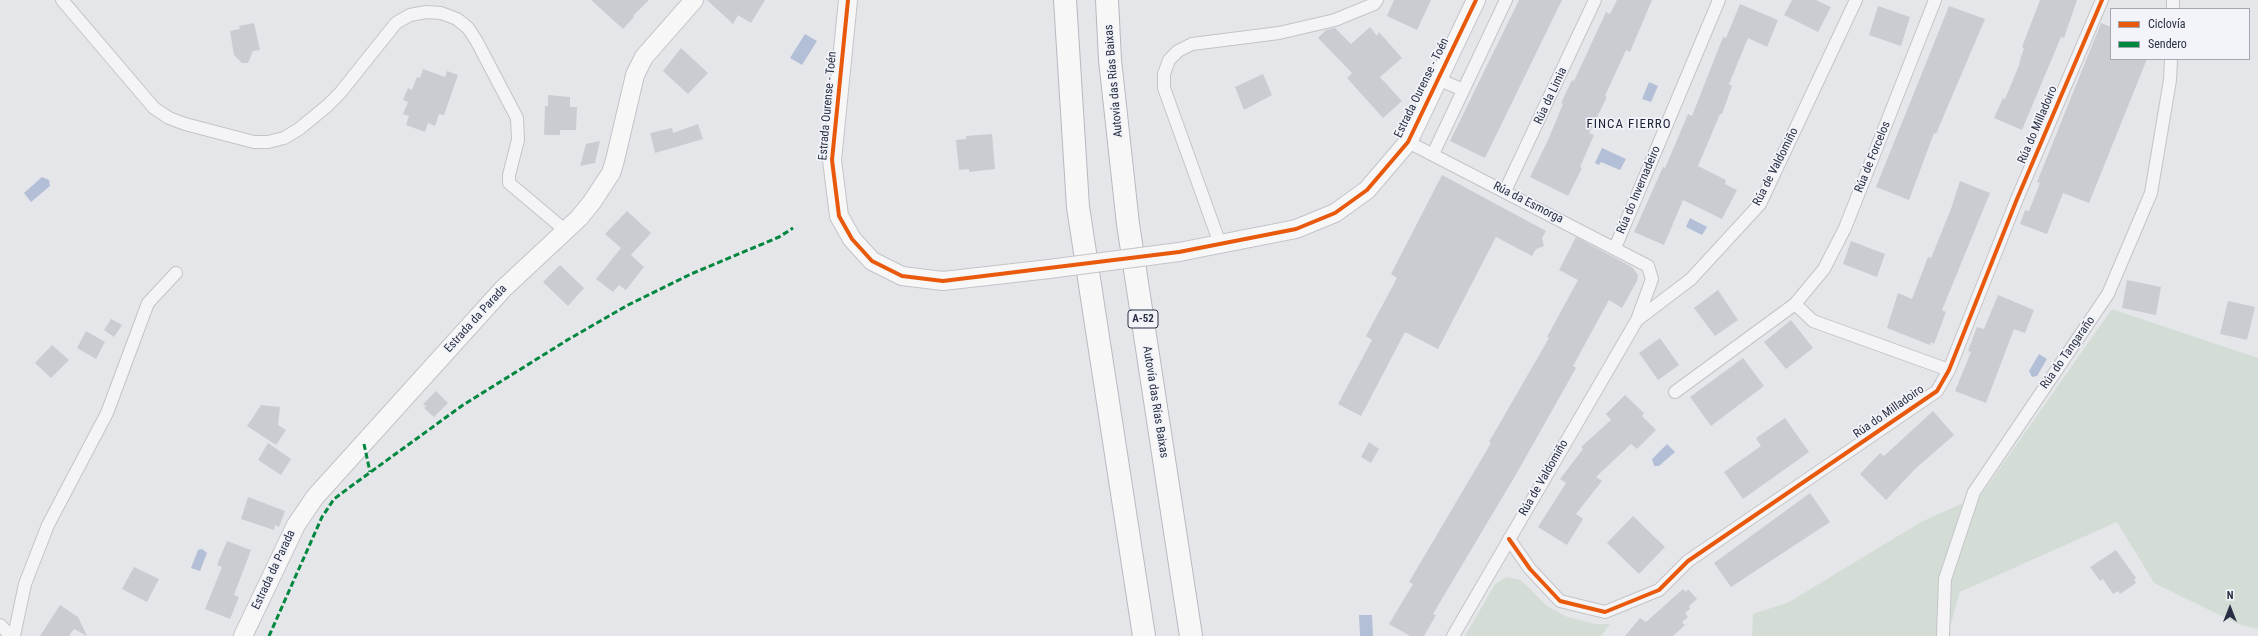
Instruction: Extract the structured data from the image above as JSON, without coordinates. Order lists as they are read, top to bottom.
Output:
{
  "streets": {
    "highway": ["Autovía das Rías Baixas", "A-52"],
    "street": [
      "Estrada Ourense - Toén",
      "Rúa da Limia",
      "Rúa do Milladoiro",
      "Rúa de Forcelos",
      "Rúa de Valdomiño",
      "Rúa do Invernadeiro",
      "Rúa da Esmorga",
      "Estrada da Parada",
      "Rúa do Tangaraño"
    ]
  },
  "crossings": [
    ["Estrada Ourense - Toén", "Rúa da Esmorga"],
    ["Rúa da Limia", "Rúa da Esmorga"],
    ["Rúa do Milladoiro", "Rúa de Valdomiño"],
    ["Rúa de Valdomiño", "Rúa da Esmorga"],
    ["Rúa do Invernadeiro", "Rúa da Esmorga"]
  ],
  "districts": ["FINCA FIERRO"],
  "legend": ["Ciclovía", "Sendero"],
  "north": "top"
}
